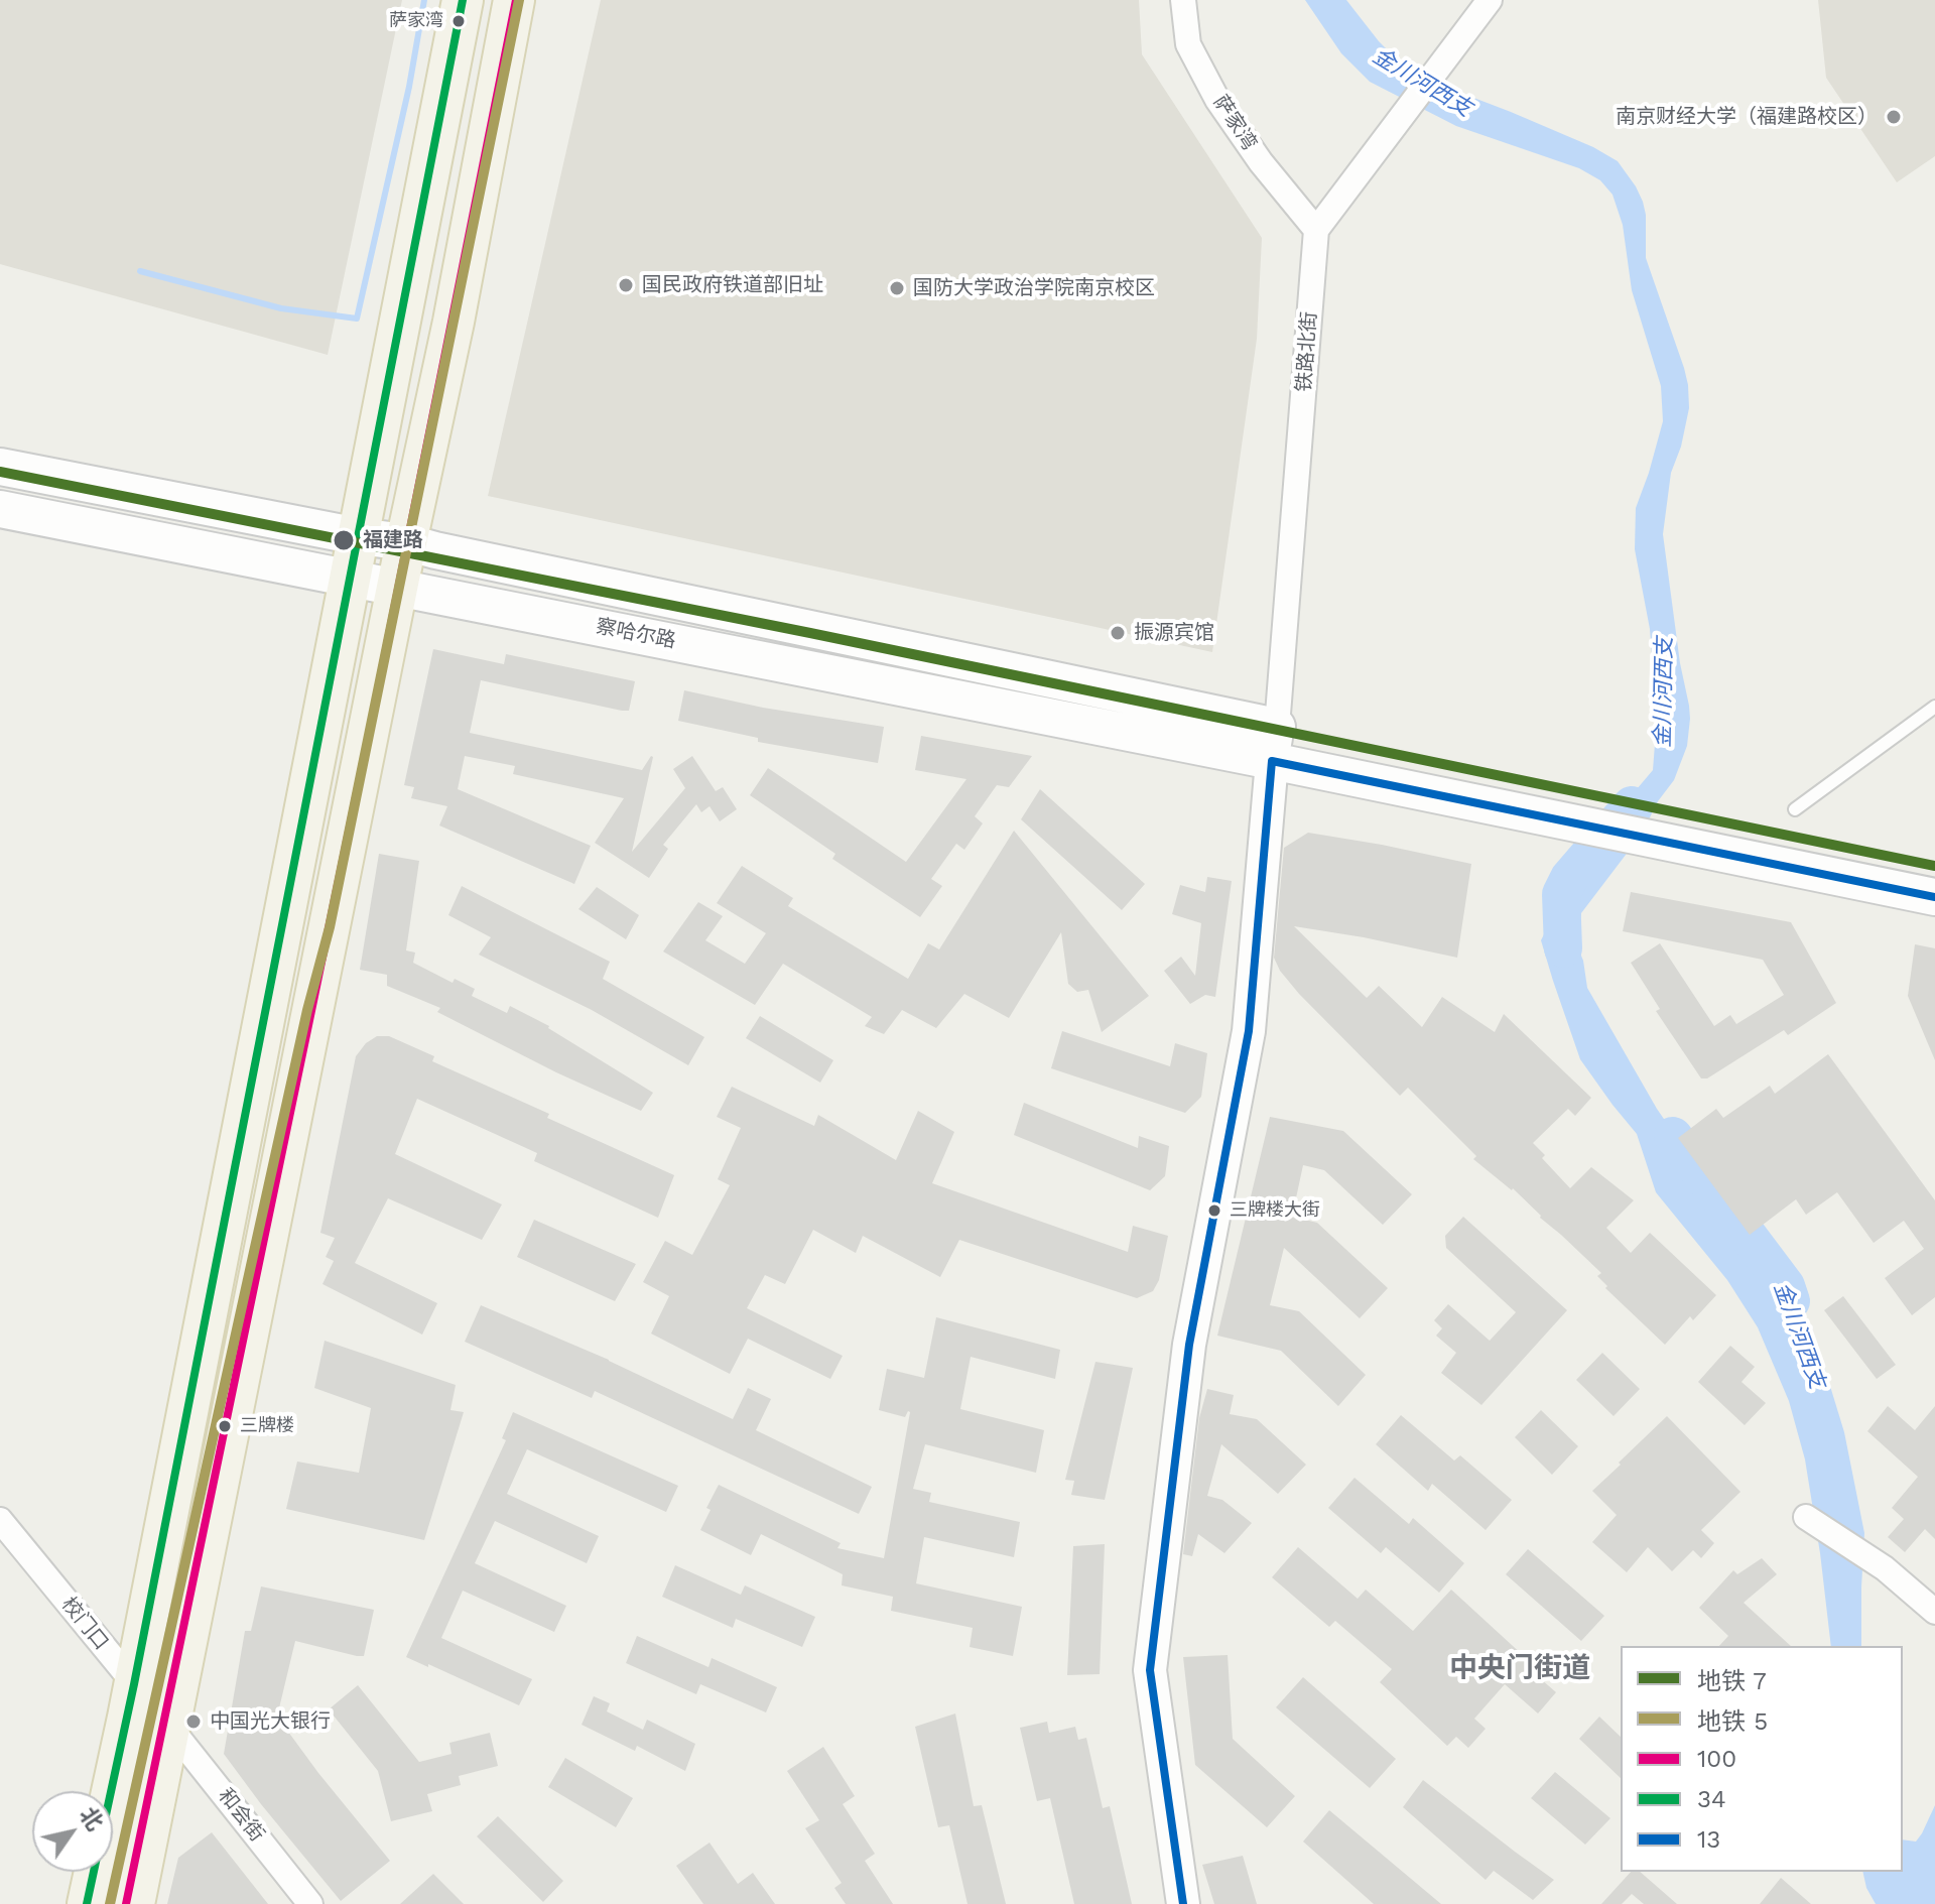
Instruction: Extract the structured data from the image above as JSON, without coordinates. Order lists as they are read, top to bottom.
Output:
{
  "streets": {
    "main road": ["察哈尔路"],
    "street": [
      "萨家湾",
      "铁路北街",
      "校门口",
      "和会街"
    ]
  },
  "crossings": [
    ["萨家湾", "铁路北街"],
    ["铁路北街", "察哈尔路"],
    ["校门口", "和会街"]
  ],
  "districts": ["中央门街道"],
  "water": ["金川河西支"],
  "places": [
    "萨家湾",
    "南京财经大学（福建路校区）",
    "国民政府铁道部旧址",
    "国防大学政治学院南京校区",
    "福建路",
    "振源宾馆",
    "三牌楼大街",
    "三牌楼",
    "中国光大银行"
  ],
  "lines": [
    "metro line 5",
    "transit line 100",
    "transit line 34",
    "metro line 7",
    "transit line 13"
  ],
  "legend": [
    "地铁 7",
    "地铁 5",
    "100",
    "34",
    "13"
  ],
  "north": "top right"
}
